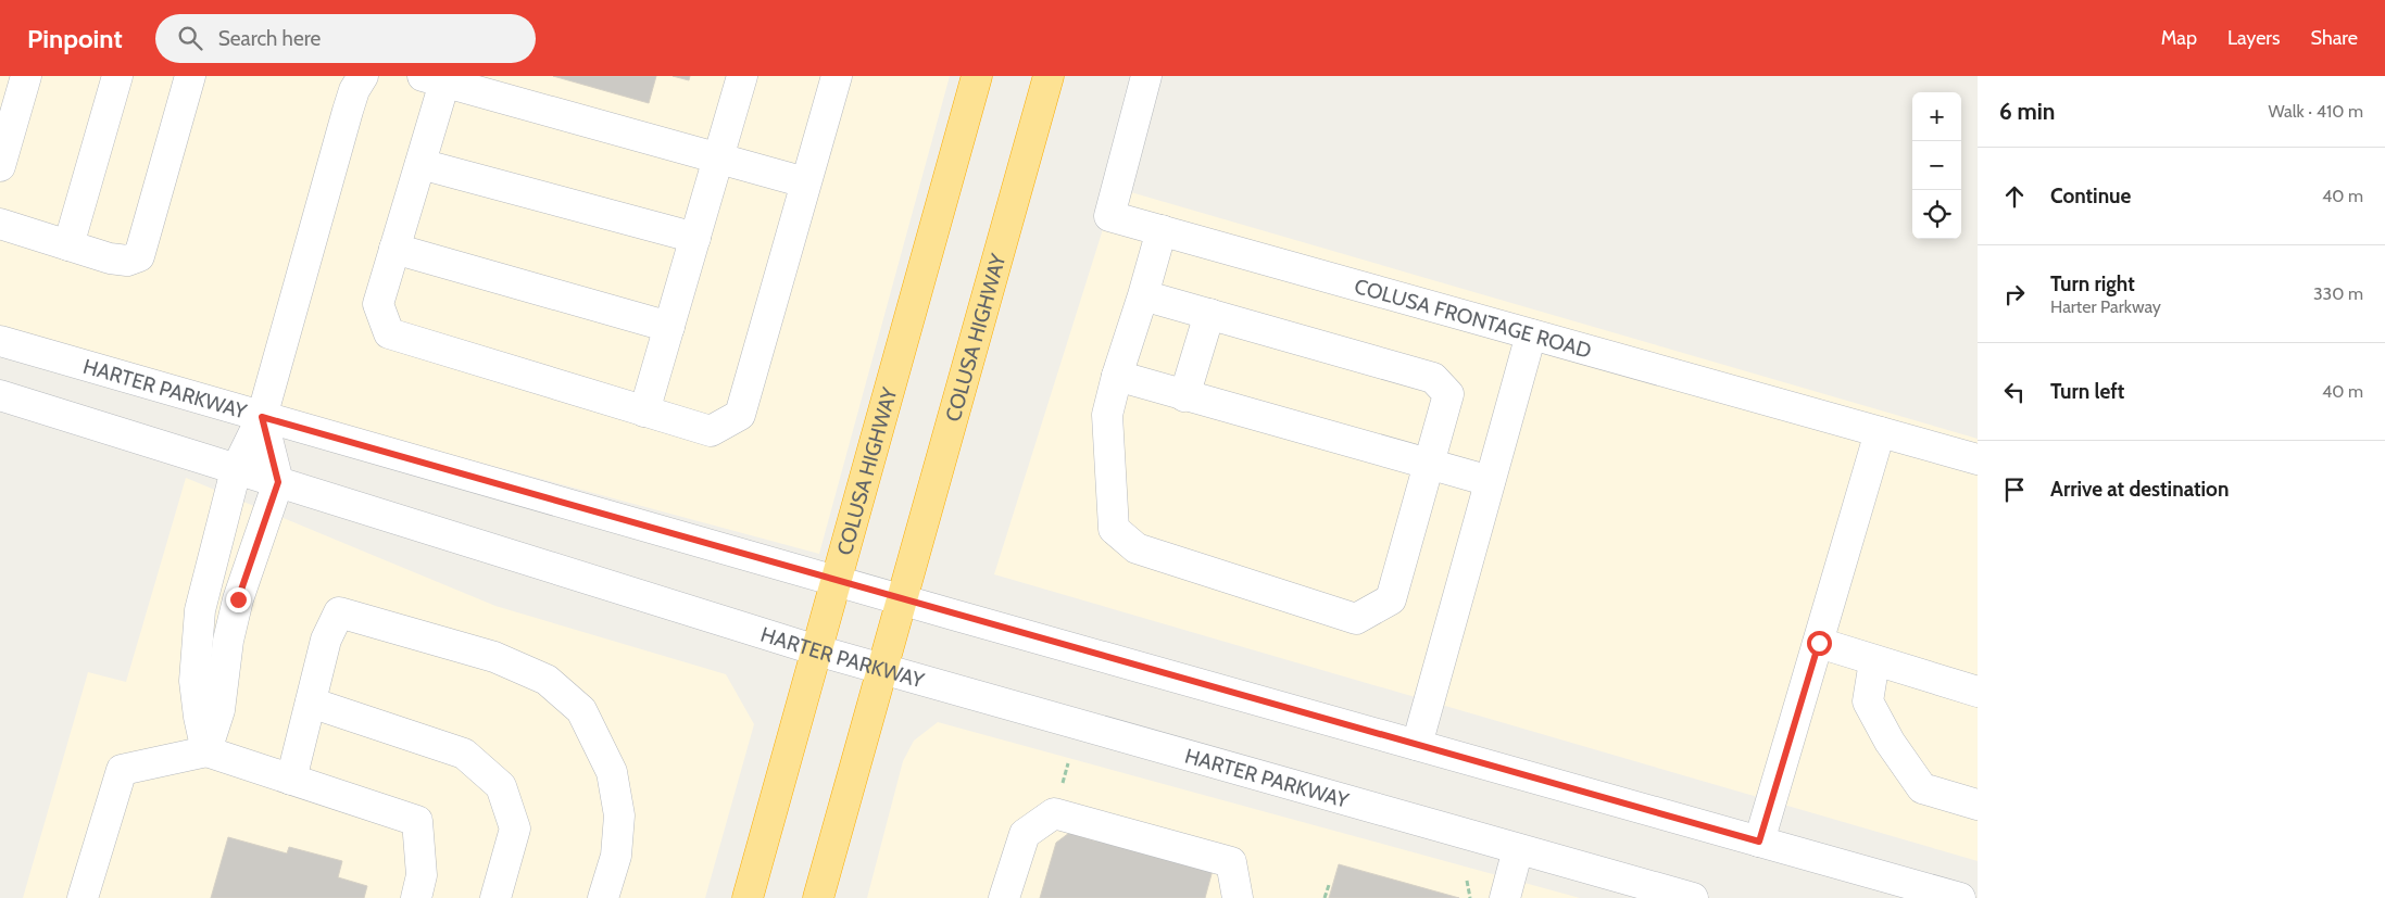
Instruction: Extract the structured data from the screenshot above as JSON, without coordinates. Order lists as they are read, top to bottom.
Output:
{
  "streets": {
    "highway": ["COLUSA HIGHWAY"],
    "street": ["COLUSA FRONTAGE ROAD", "HARTER PARKWAY"]
  },
  "crossings": [
    ["COLUSA HIGHWAY", "HARTER PARKWAY"]
  ],
  "page": {
    "header": "Pinpoint",
    "search": "Search here",
    "nav": ["Map", "Layers", "Share"],
    "heading": ["6 min", "Walk · 410 m"],
    "map_buttons": ["+", "−"],
    "list": [
      ["Continue", "40 m"],
      ["Turn right", "Harter Parkway", "330 m"],
      ["Turn left", "40 m"],
      "Arrive at destination"
    ]
  }
}
